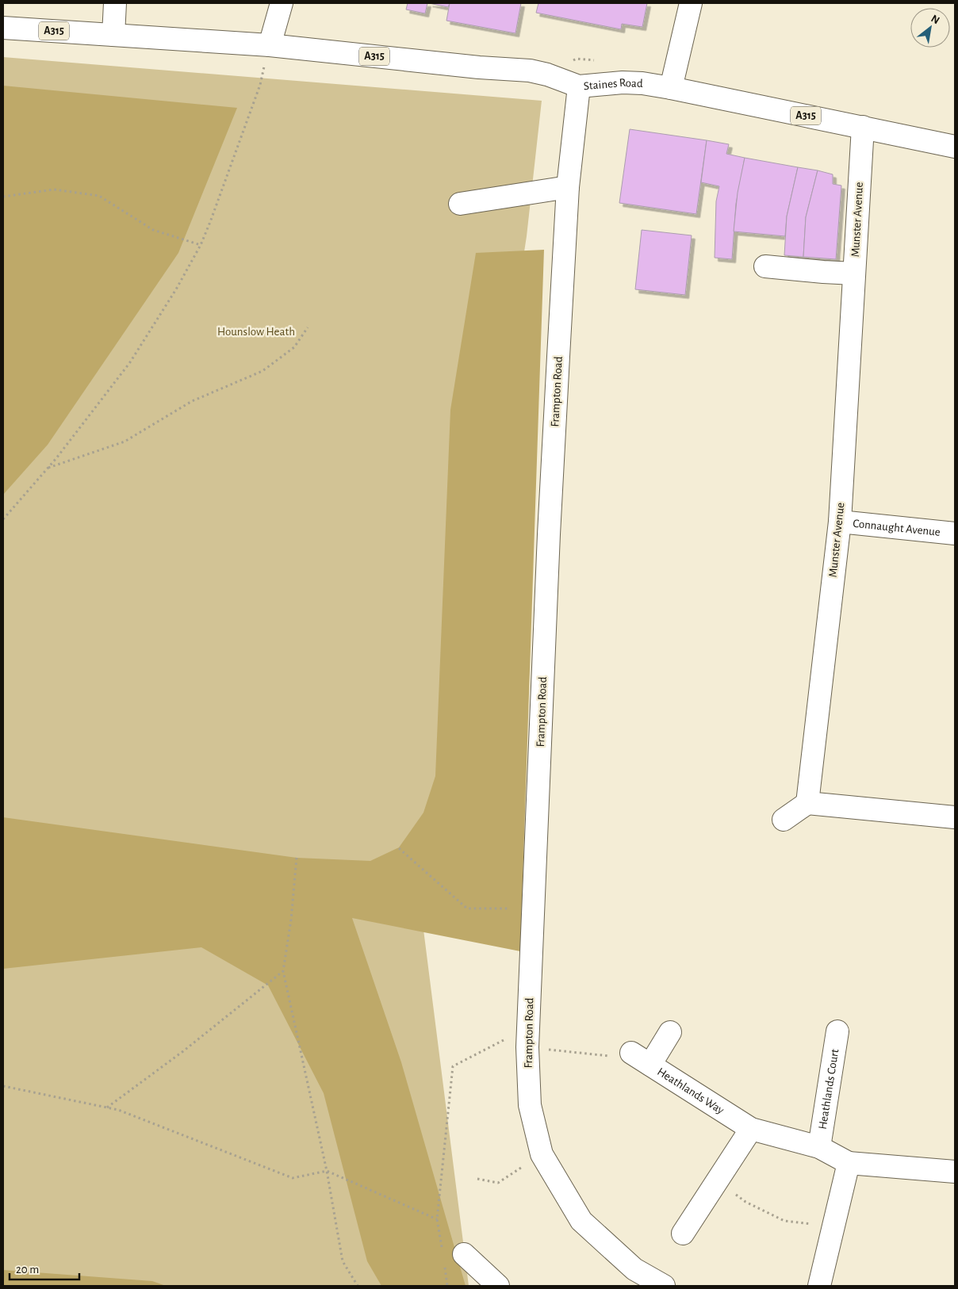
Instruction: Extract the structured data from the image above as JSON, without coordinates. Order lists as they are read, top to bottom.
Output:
{
  "streets": {
    "street": [
      "A315",
      "Staines Road",
      "Munster Avenue",
      "Frampton Road",
      "Connaught Avenue",
      "Heathlands Court",
      "Heathlands Way"
    ]
  },
  "crossings": [
    ["A315", "Staines Road"],
    ["Staines Road", "Munster Avenue"],
    ["Staines Road", "Frampton Road"],
    ["Munster Avenue", "Connaught Avenue"],
    ["Heathlands Court", "Heathlands Way"]
  ],
  "parks": ["Hounslow Heath"],
  "scale_bar": "20 m",
  "north": "top right"
}
